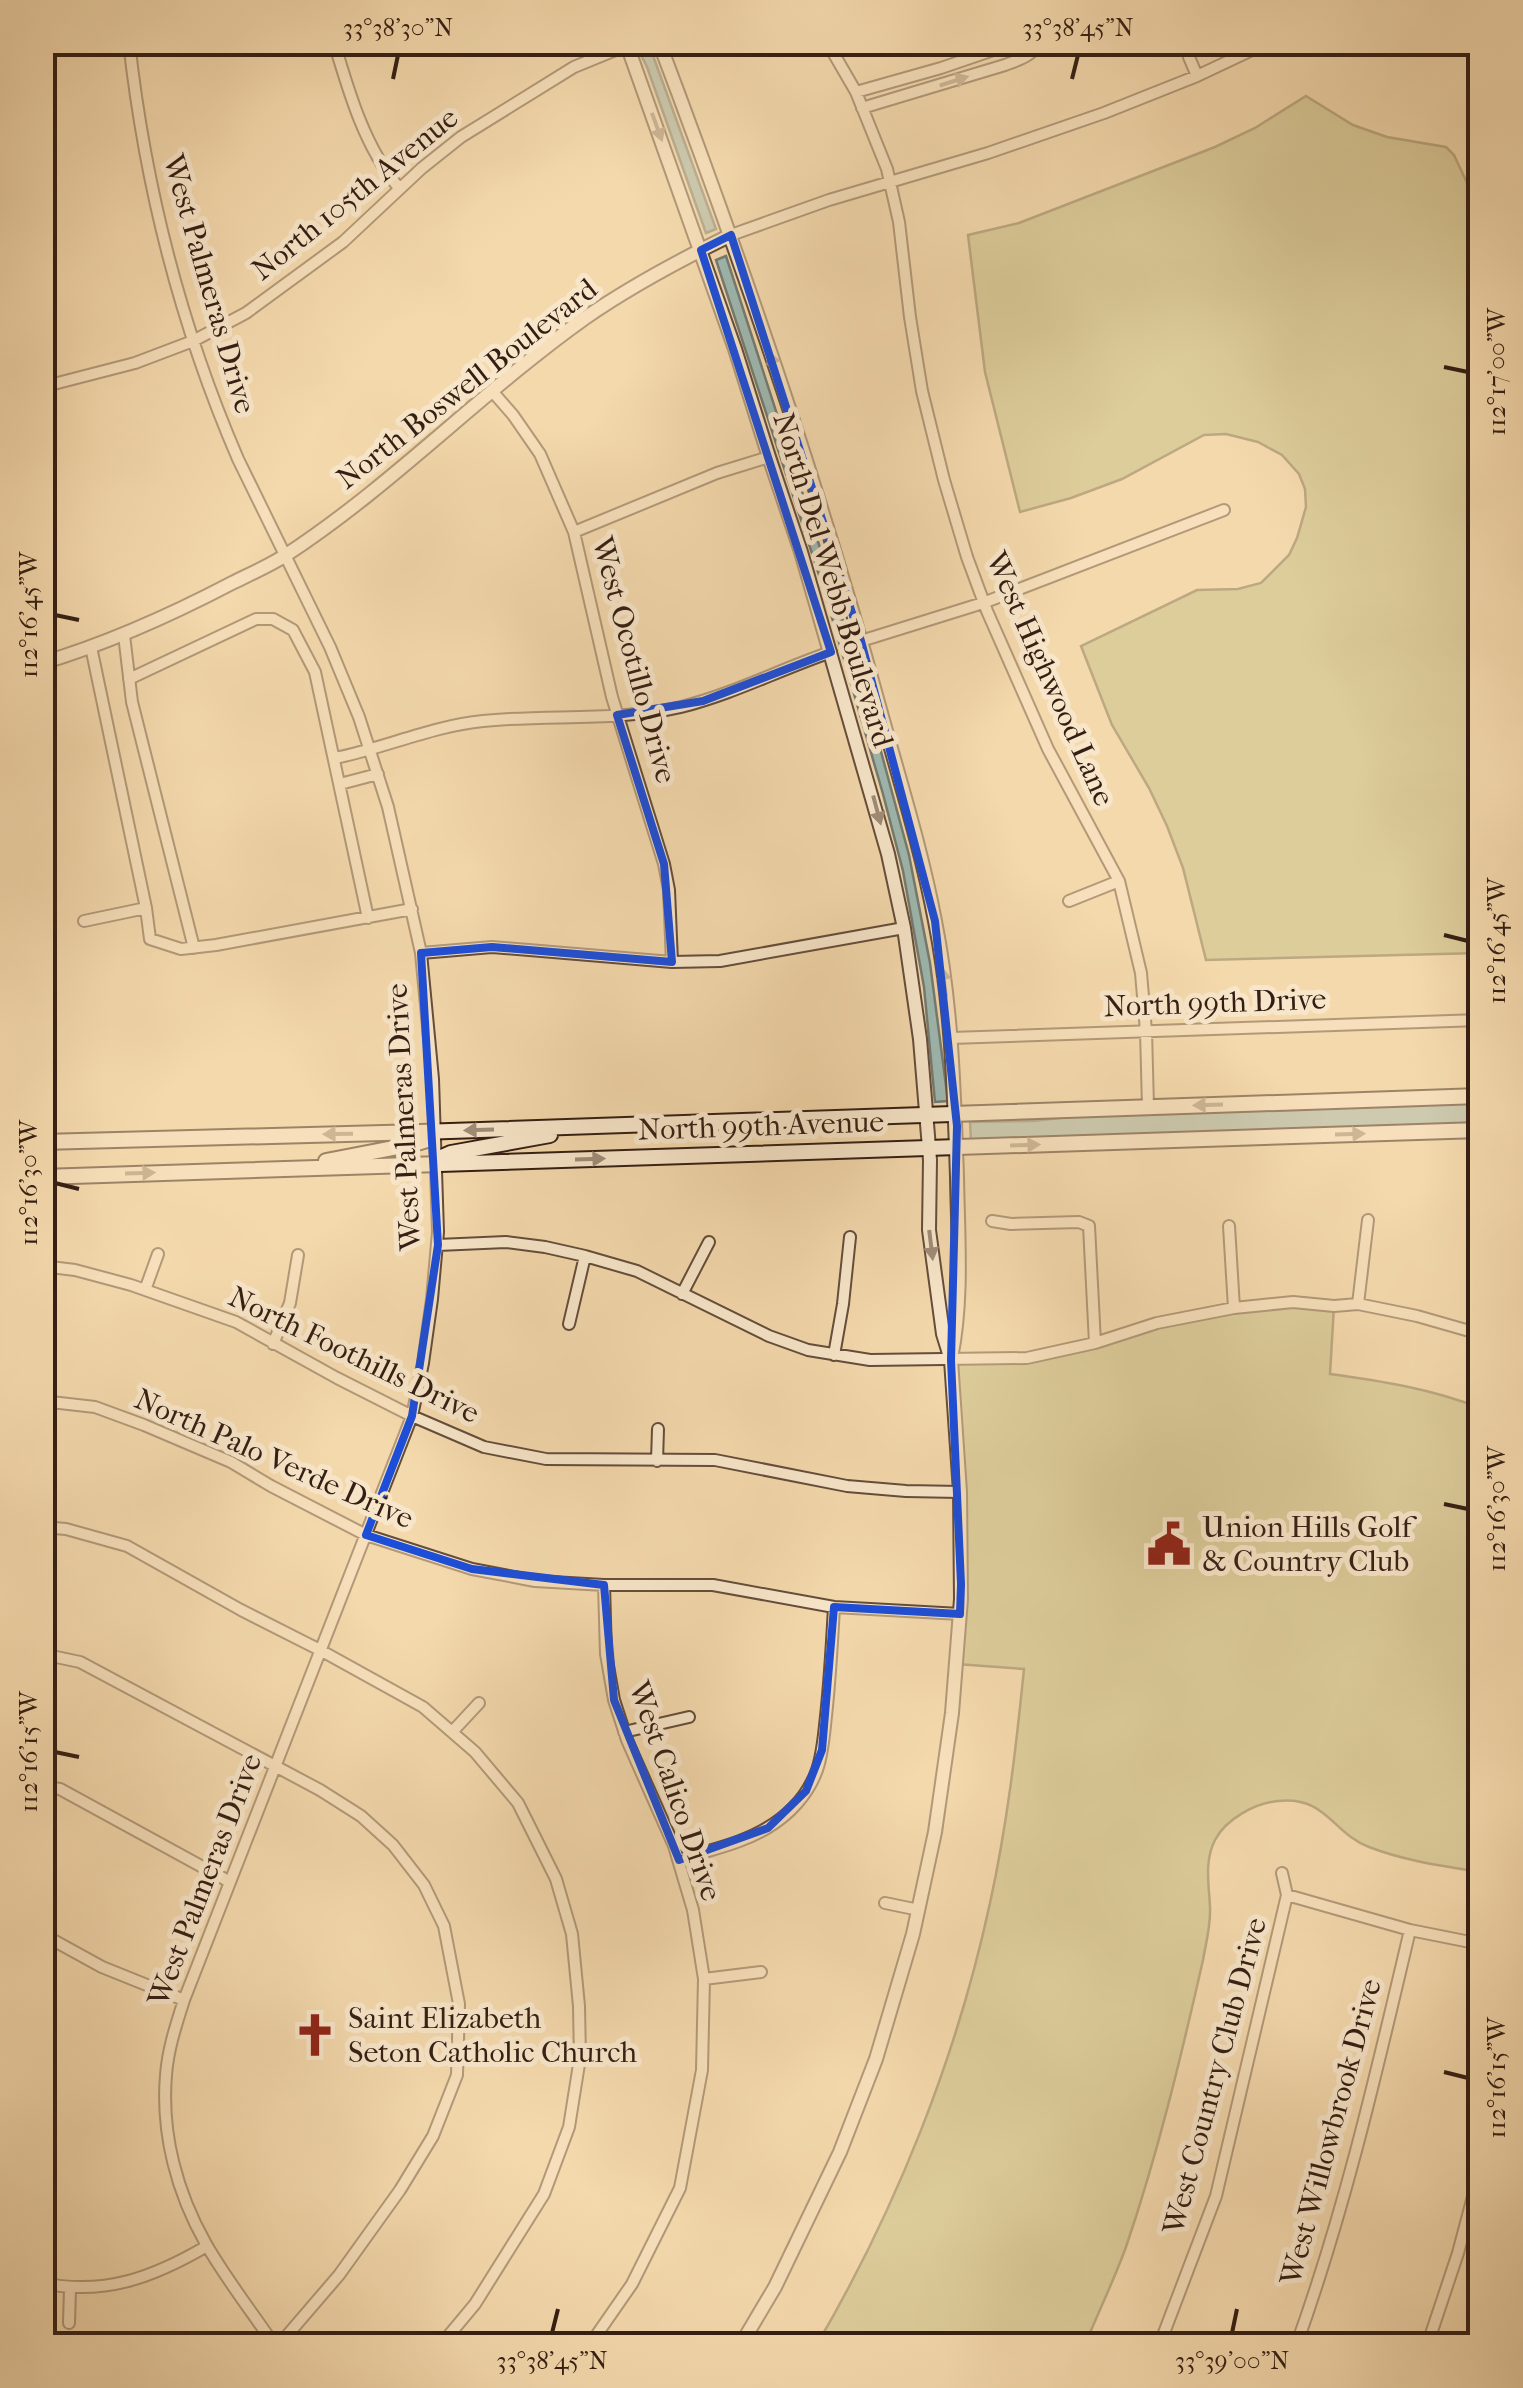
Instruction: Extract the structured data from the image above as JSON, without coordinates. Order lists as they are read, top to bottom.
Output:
{
  "streets": {
    "main road": ["North 99th Avenue"],
    "street": [
      "North 105th Avenue",
      "West Palmeras Drive",
      "North Boswell Boulevard",
      "North Del Webb Boulevard",
      "West Ocotillo Drive",
      "West Highwood Lane",
      "North 99th Drive",
      "North Foothills Drive",
      "North Palo Verde Drive",
      "West Calico Drive",
      "West Country Club Drive",
      "West Willowbrook Drive"
    ]
  },
  "crossings": [
    ["North 105th Avenue", "West Palmeras Drive"],
    ["North 105th Avenue", "North Del Webb Boulevard"],
    ["West Palmeras Drive", "North Boswell Boulevard"],
    ["West Palmeras Drive", "North 99th Avenue"],
    ["West Palmeras Drive", "North Foothills Drive"],
    ["West Palmeras Drive", "North Palo Verde Drive"],
    ["North Boswell Boulevard", "North Del Webb Boulevard"],
    ["North Boswell Boulevard", "West Ocotillo Drive"],
    ["North Boswell Boulevard", "West Highwood Lane"],
    ["North Del Webb Boulevard", "North 99th Drive"],
    ["North Del Webb Boulevard", "North 99th Avenue"],
    ["West Highwood Lane", "North 99th Drive"],
    ["West Highwood Lane", "North 99th Avenue"],
    ["North Palo Verde Drive", "West Calico Drive"]
  ],
  "places": {
    "public building": ["Union Hills Golf & Country Club"],
    "church": ["Saint Elizabeth Seton Catholic Church"]
  },
  "coordinates": [
    "33°38'30\"N",
    "33°38'45\"N",
    "112°17'00\"W",
    "112°16'45\"W",
    "112°16'30\"W",
    "112°16'15\"W",
    "33°39'00\"N"
  ]
}
